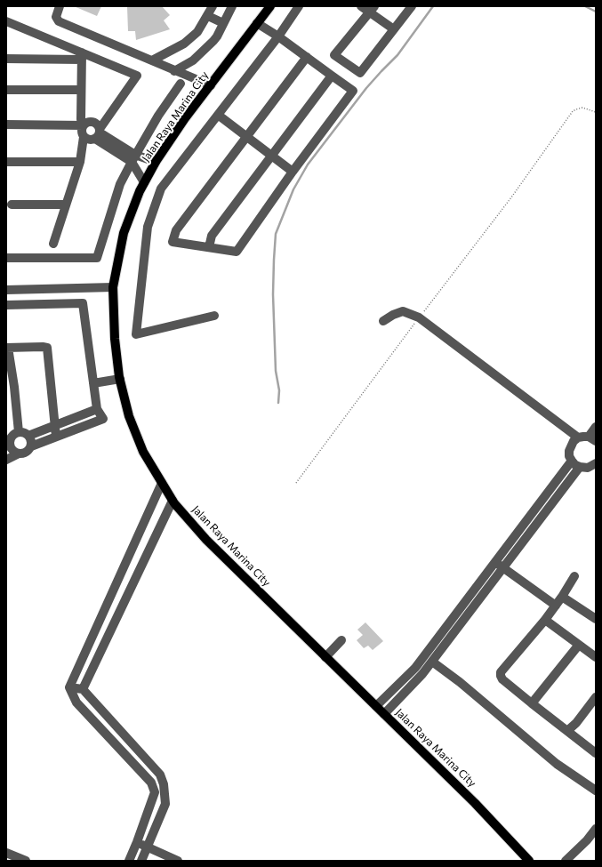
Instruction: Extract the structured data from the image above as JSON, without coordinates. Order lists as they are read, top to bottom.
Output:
{
  "streets": {
    "main road": ["Jalan Raya Marina City"]
  }
}
